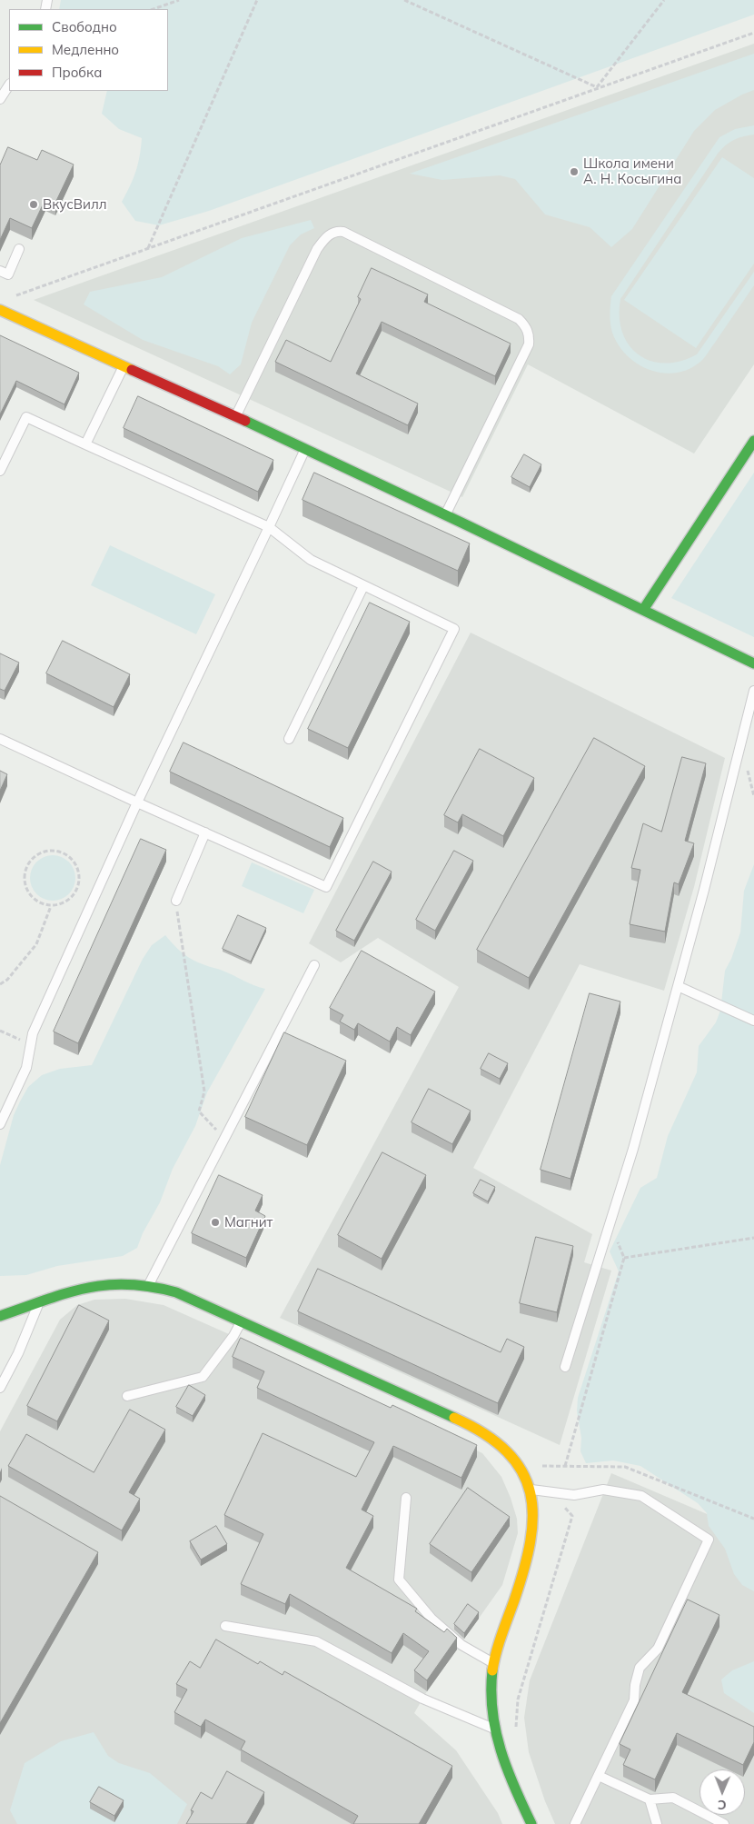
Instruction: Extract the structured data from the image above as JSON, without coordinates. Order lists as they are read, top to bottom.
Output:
{
  "places": ["Школа имени А. Н. Косыгина", "ВкусВилл", "Магнит"],
  "legend": ["Свободно", "Медленно", "Пробка"],
  "north": "bottom"
}
